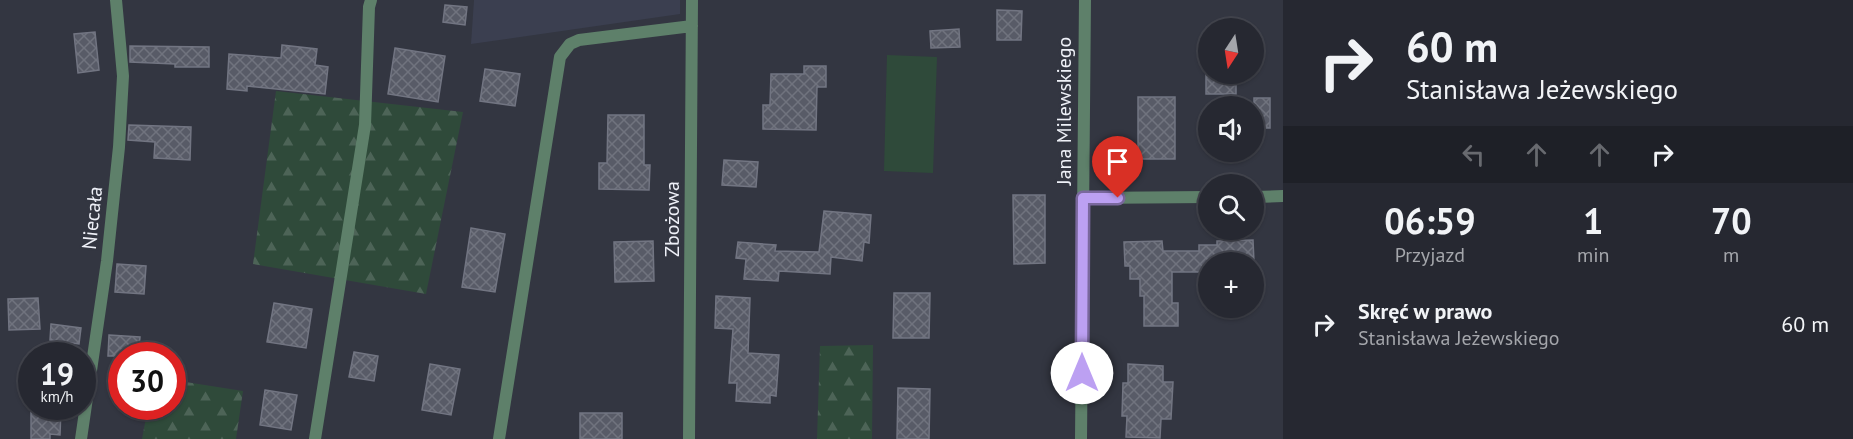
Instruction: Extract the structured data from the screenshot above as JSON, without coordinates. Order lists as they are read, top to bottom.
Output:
{
  "streets": {
    "street": ["Jana Milewskiego", "Niecała", "Zbożowa"]
  },
  "north": "bottom",
  "page": {
    "turn": ["60 m", "Stanisława Jeżewskiego"],
    "map_buttons": "+",
    "eta": [
      "06:59",
      "Przyjazd",
      "1",
      "min",
      "70",
      "m"
    ],
    "list": [
      {
        "name": "Skręć w prawo",
        "note": "Stanisława Jeżewskiego",
        "value": "60 m"
      }
    ],
    "speed": "19 km/h",
    "limit": "30"
  }
}
